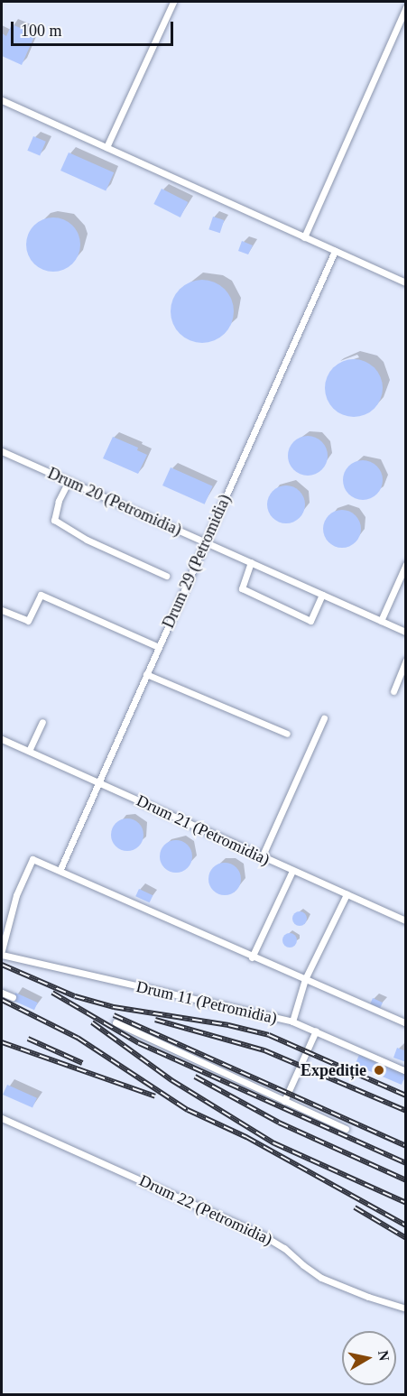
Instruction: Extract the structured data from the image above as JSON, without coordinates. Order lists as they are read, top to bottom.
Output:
{
  "streets": {
    "lane": [
      "Drum 20 (Petromidia)",
      "Drum 29 (Petromidia)",
      "Drum 21 (Petromidia)",
      "Drum 11 (Petromidia)",
      "Drum 22 (Petromidia)"
    ]
  },
  "crossings": [
    ["Drum 20 (Petromidia)", "Drum 29 (Petromidia)"],
    ["Drum 29 (Petromidia)", "Drum 21 (Petromidia)"]
  ],
  "places": ["Expediție"],
  "scale_bar": "100 m",
  "north": "right"
}
